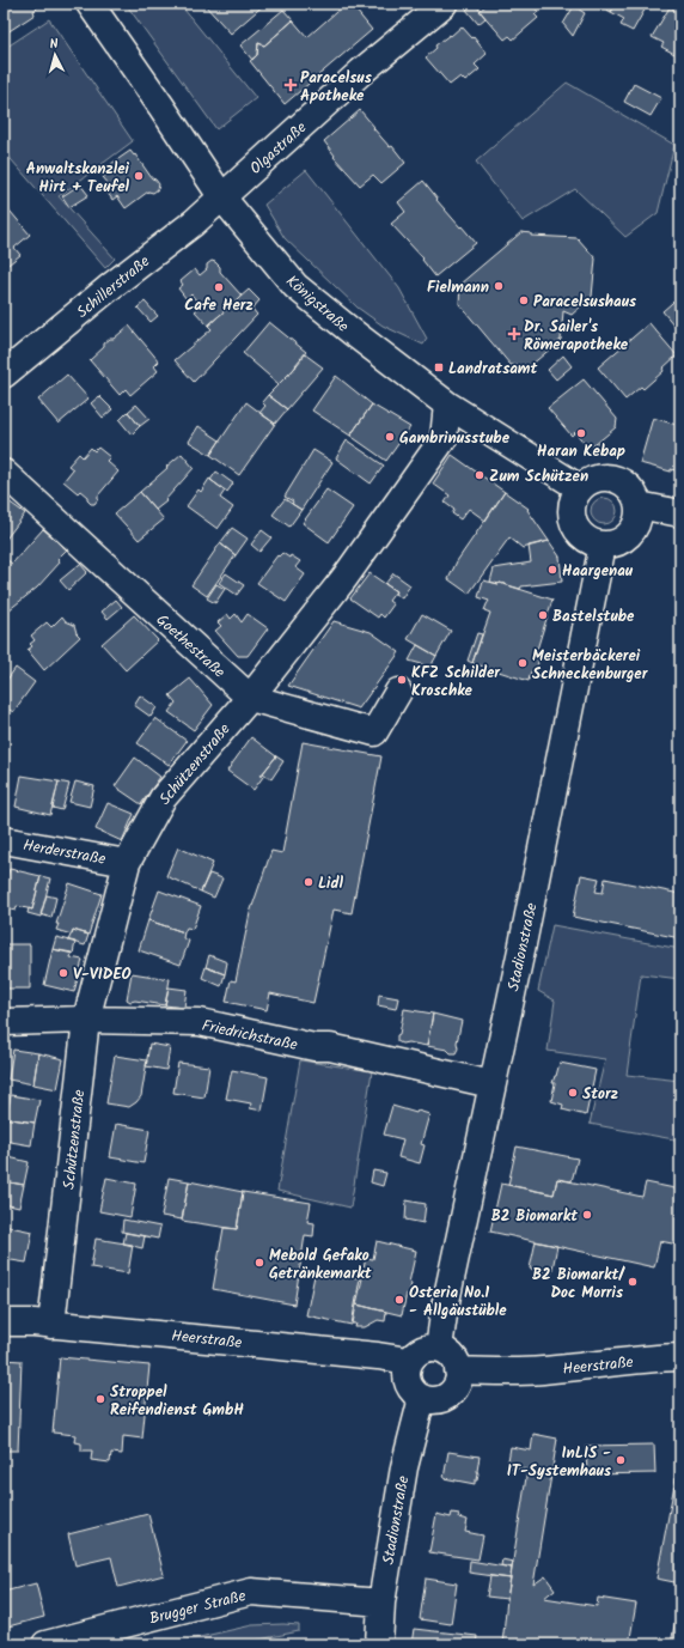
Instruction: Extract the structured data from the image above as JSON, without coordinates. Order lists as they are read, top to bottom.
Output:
{
  "streets": {
    "street": [
      "Olgastraße",
      "Schillerstraße",
      "Königstraße",
      "Goethestraße",
      "Schützenstraße",
      "Herderstraße",
      "Stadionstraße",
      "Friedrichstraße",
      "Heerstraße",
      "Brugger Straße"
    ]
  },
  "crossings": [
    ["Olgastraße", "Schillerstraße"],
    ["Olgastraße", "Königstraße"],
    ["Schillerstraße", "Königstraße"],
    ["Königstraße", "Schützenstraße"],
    ["Königstraße", "Stadionstraße"],
    ["Goethestraße", "Schützenstraße"],
    ["Schützenstraße", "Herderstraße"],
    ["Schützenstraße", "Friedrichstraße"],
    ["Schützenstraße", "Heerstraße"],
    ["Stadionstraße", "Friedrichstraße"],
    ["Stadionstraße", "Heerstraße"],
    ["Stadionstraße", "Brugger Straße"]
  ],
  "places": {
    "health": ["Paracelsus Apotheke", "Dr. Sailer's Römerapotheke"],
    "other": [
      "Anwaltskanzlei Hirt + Teufel",
      "Fielmann",
      "Cafe Herz",
      "Paracelsushaus",
      "Haran Kebap",
      "Gambrinusstube",
      "Zum Schützen",
      "Haargenau",
      "Bastelstube",
      "Meisterbäckerei Schneckenburger",
      "KFZ Schilder Kroschke",
      "Lidl",
      "V-VIDEO",
      "Storz",
      "B2 Biomarkt",
      "Mebold Gefako Getränkemarkt",
      "B2 Biomarkt/ Doc Morris",
      "Osteria No.1 - Allgäustüble",
      "Stroppel Reifendienst GmbH",
      "InLIS - IT-Systemhaus"
    ],
    "transit": ["Landratsamt"]
  },
  "north": "top"
}
